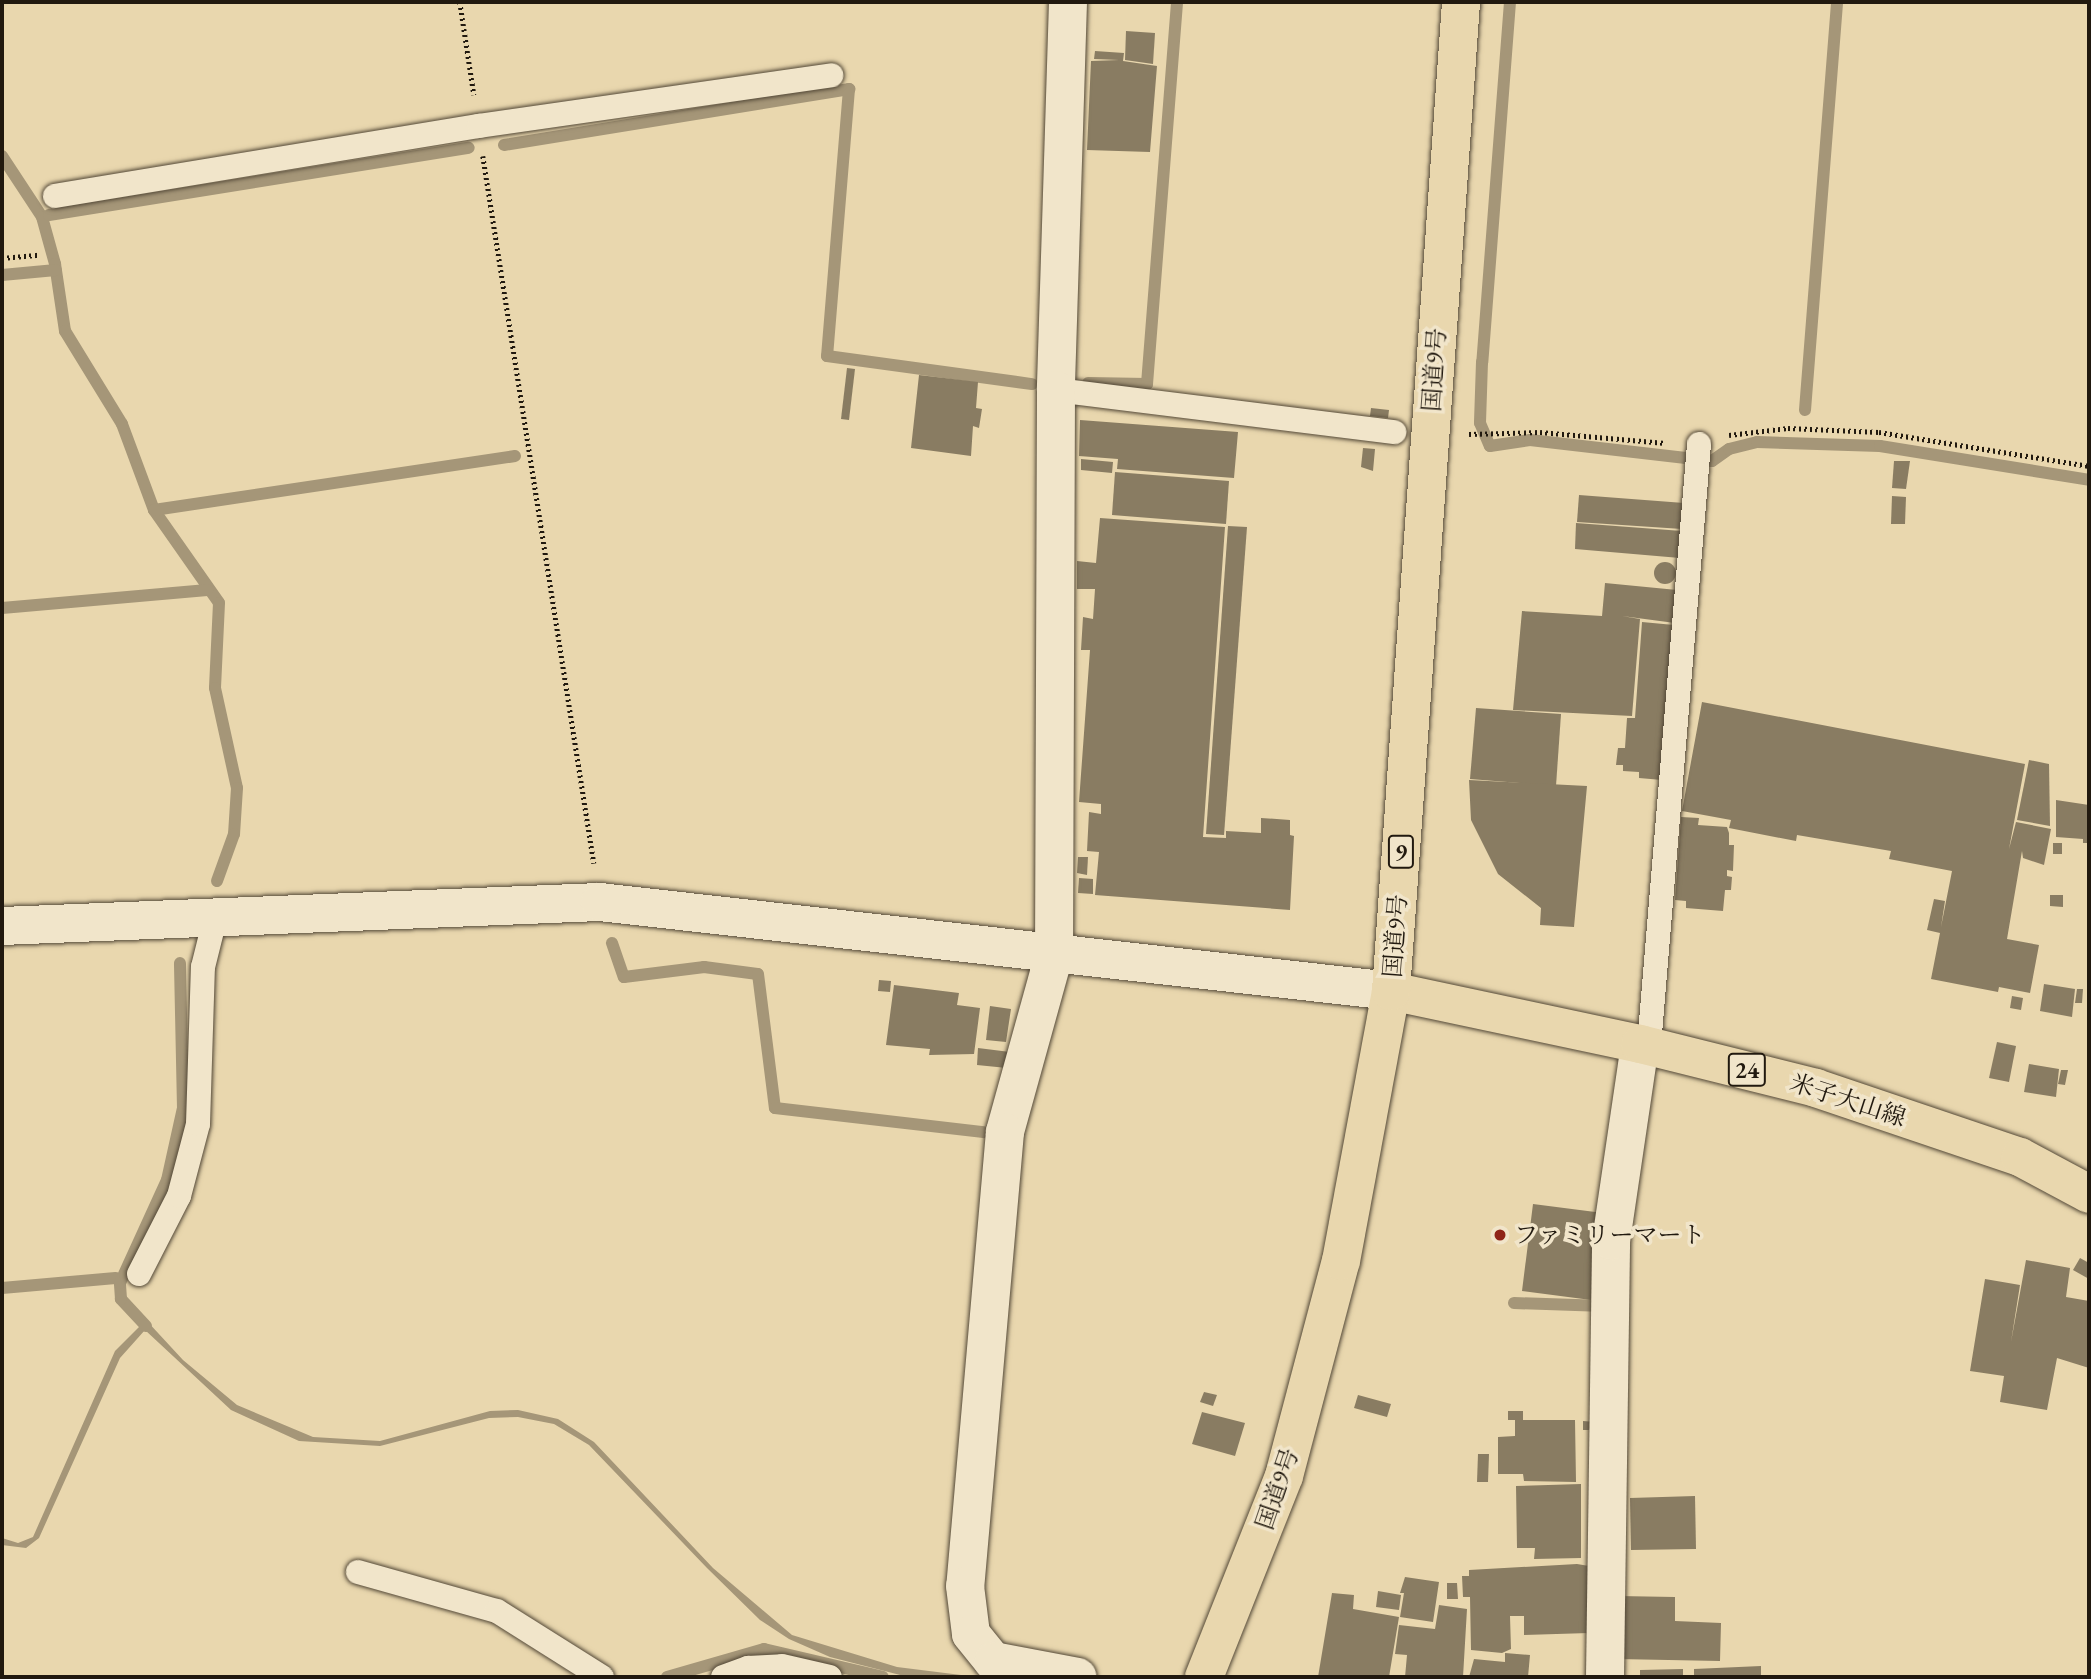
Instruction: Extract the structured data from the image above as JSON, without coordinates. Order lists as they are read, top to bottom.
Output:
{
  "streets": {
    "main road": [
      "国道9号",
      "9",
      "24",
      "米子大山線"
    ]
  },
  "crossings": [
    ["国道9号", "米子大山線"]
  ],
  "places": ["ファミリーマート"]
}
